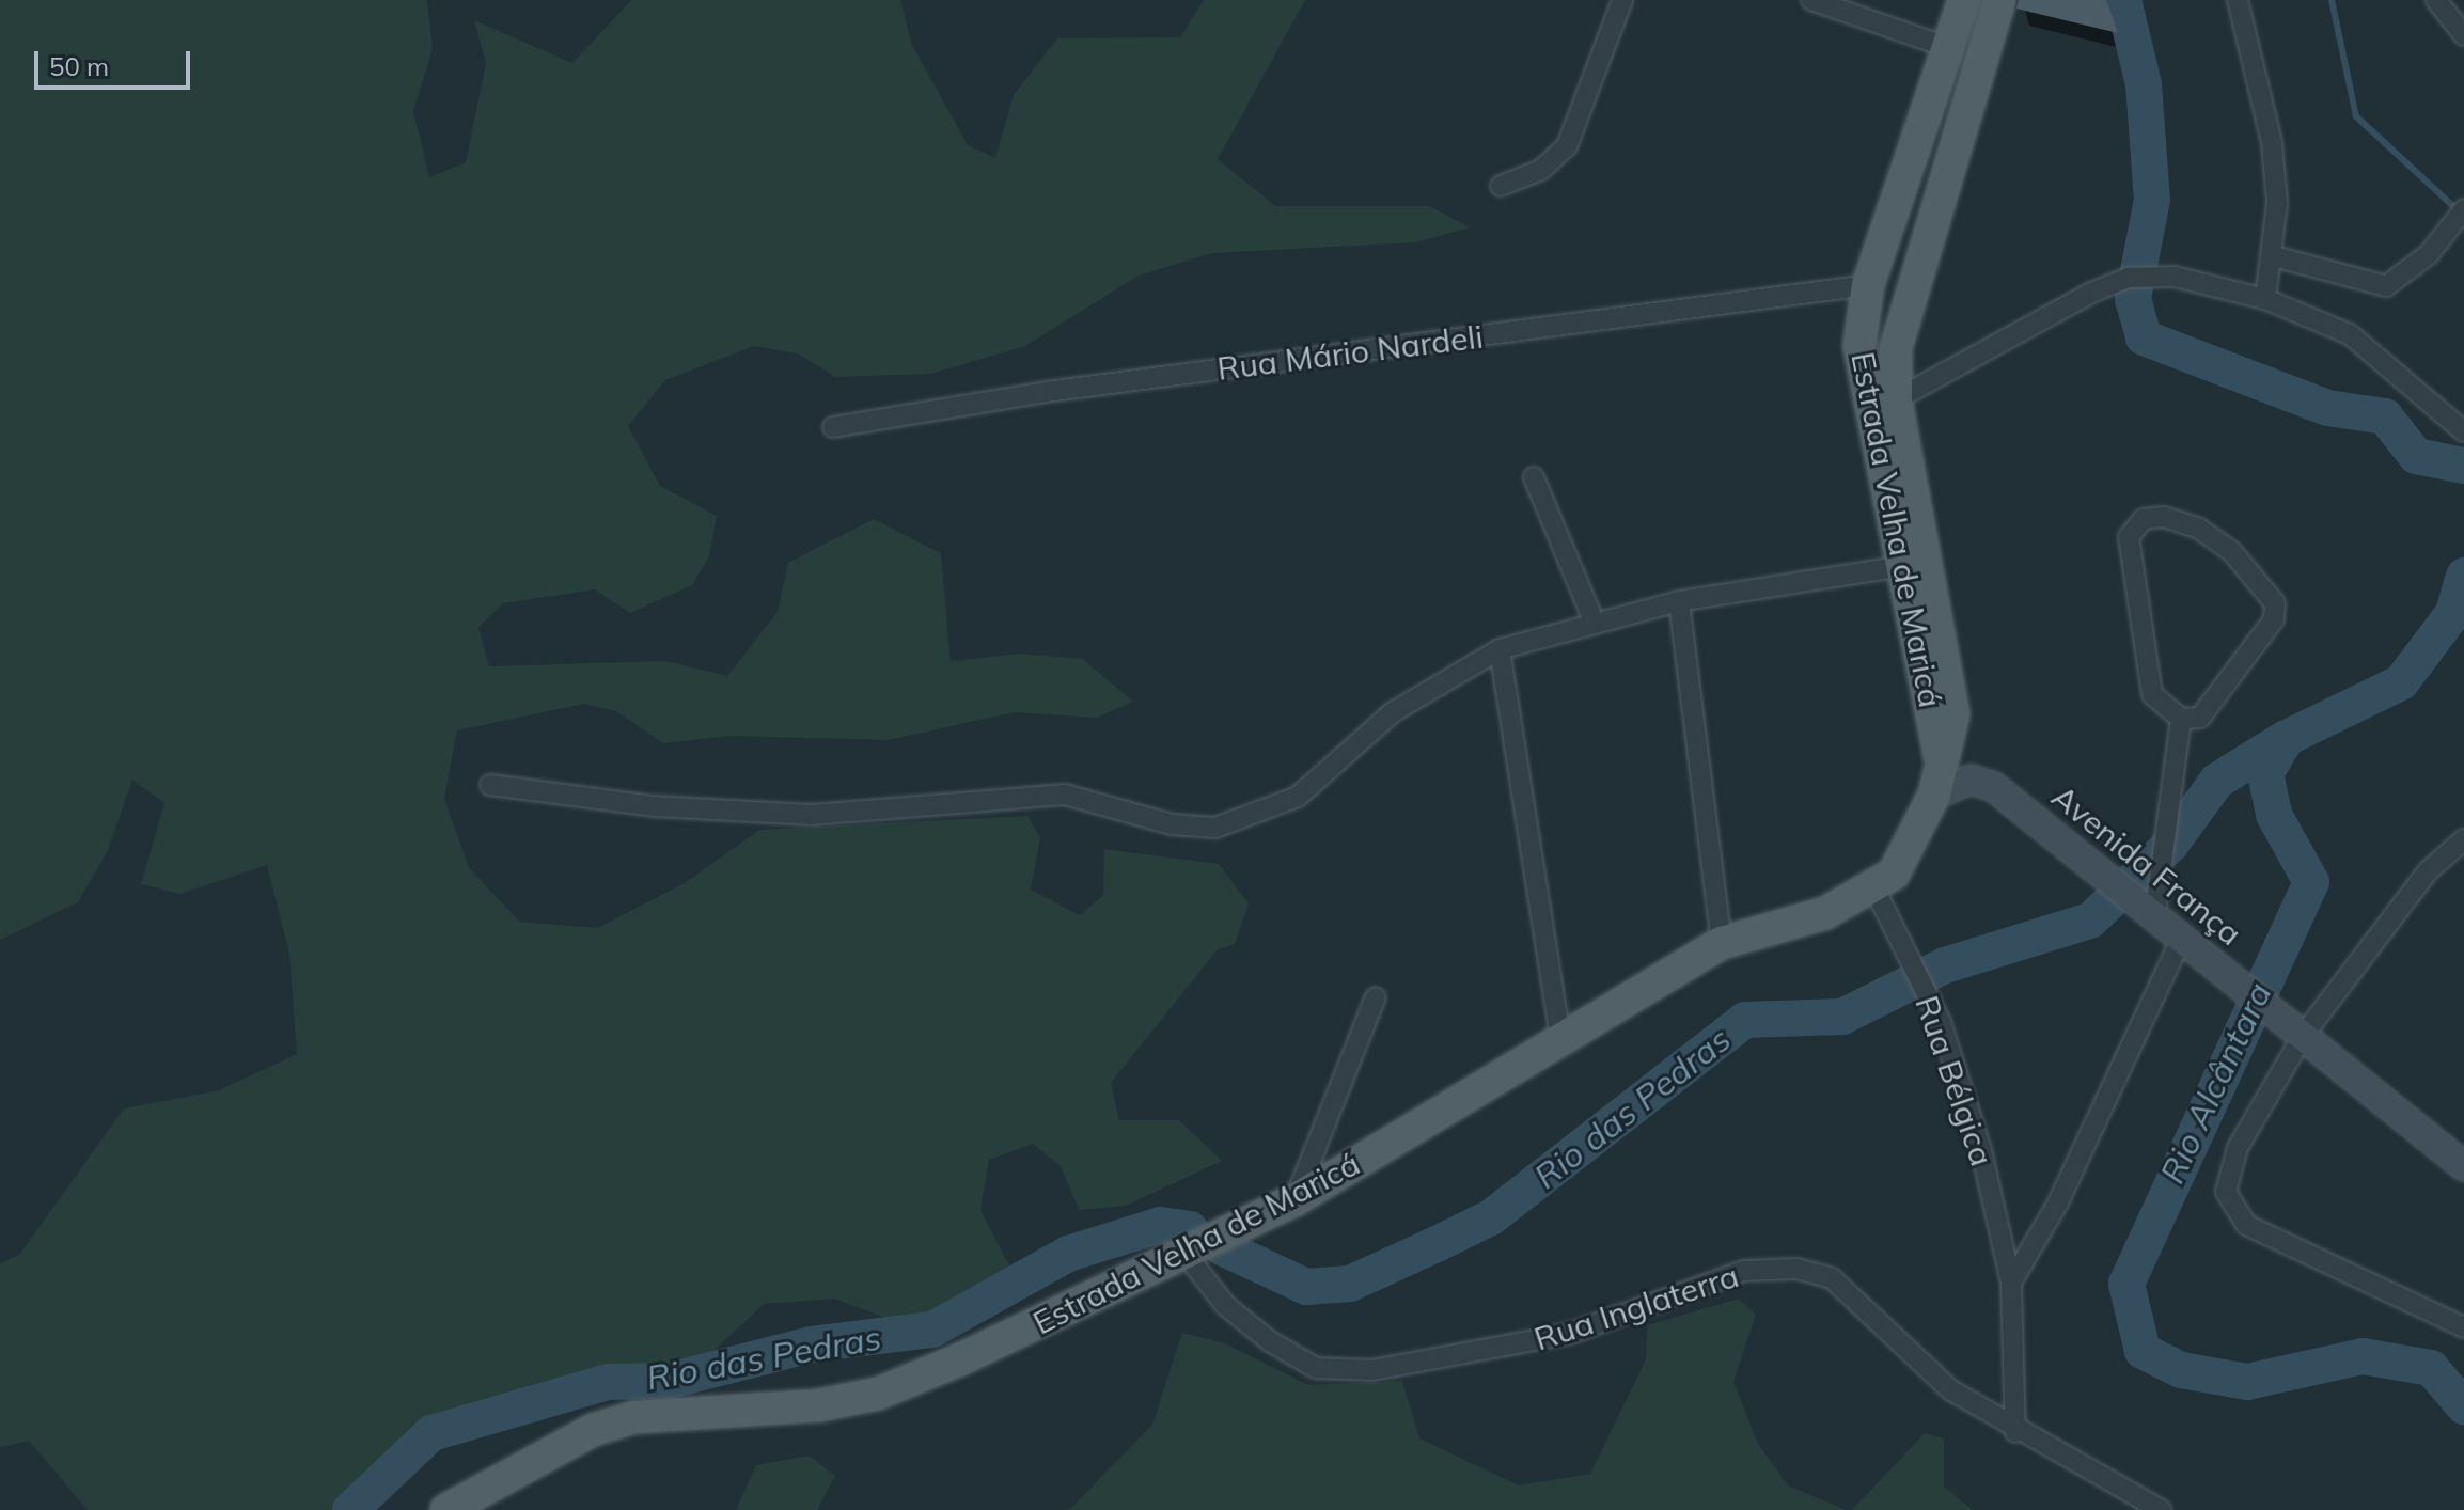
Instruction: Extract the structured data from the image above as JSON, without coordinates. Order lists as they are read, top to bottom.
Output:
{
  "streets": {
    "main road": ["Estrada Velha de Maricá"],
    "street": [
      "Rua Mário Nardeli",
      "Avenida França",
      "Rua Bélgica",
      "Rua Inglaterra"
    ]
  },
  "crossings": [
    ["Rua Mário Nardeli", "Estrada Velha de Maricá"],
    ["Estrada Velha de Maricá", "Avenida França"],
    ["Estrada Velha de Maricá", "Rua Bélgica"],
    ["Estrada Velha de Maricá", "Rua Inglaterra"],
    ["Rua Bélgica", "Rua Inglaterra"]
  ],
  "water": ["Rio Alcântara", "Rio das Pedras"],
  "scale_bar": "50 m"
}
